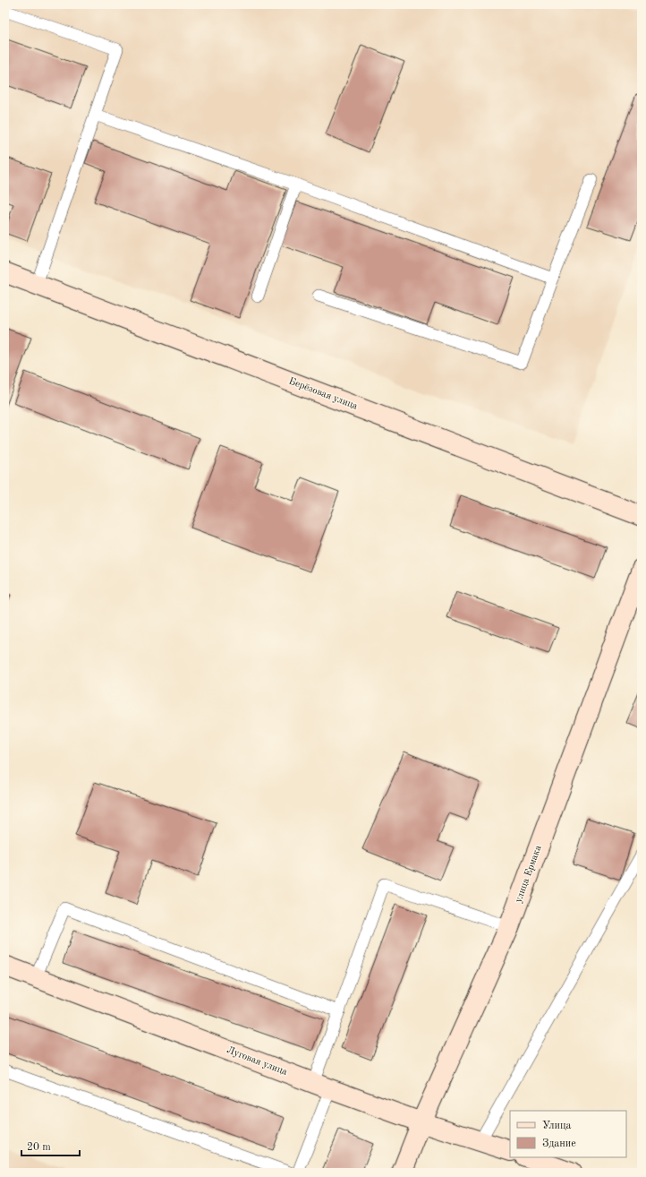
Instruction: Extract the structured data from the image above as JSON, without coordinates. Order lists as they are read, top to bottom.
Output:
{
  "streets": {
    "street": ["Берёзовая улица", "улица Ермака", "Луговая улица"]
  },
  "crossings": [
    ["улица Ермака", "Луговая улица"]
  ],
  "legend": ["Улица", "Здание"],
  "scale_bar": "20 m"
}
